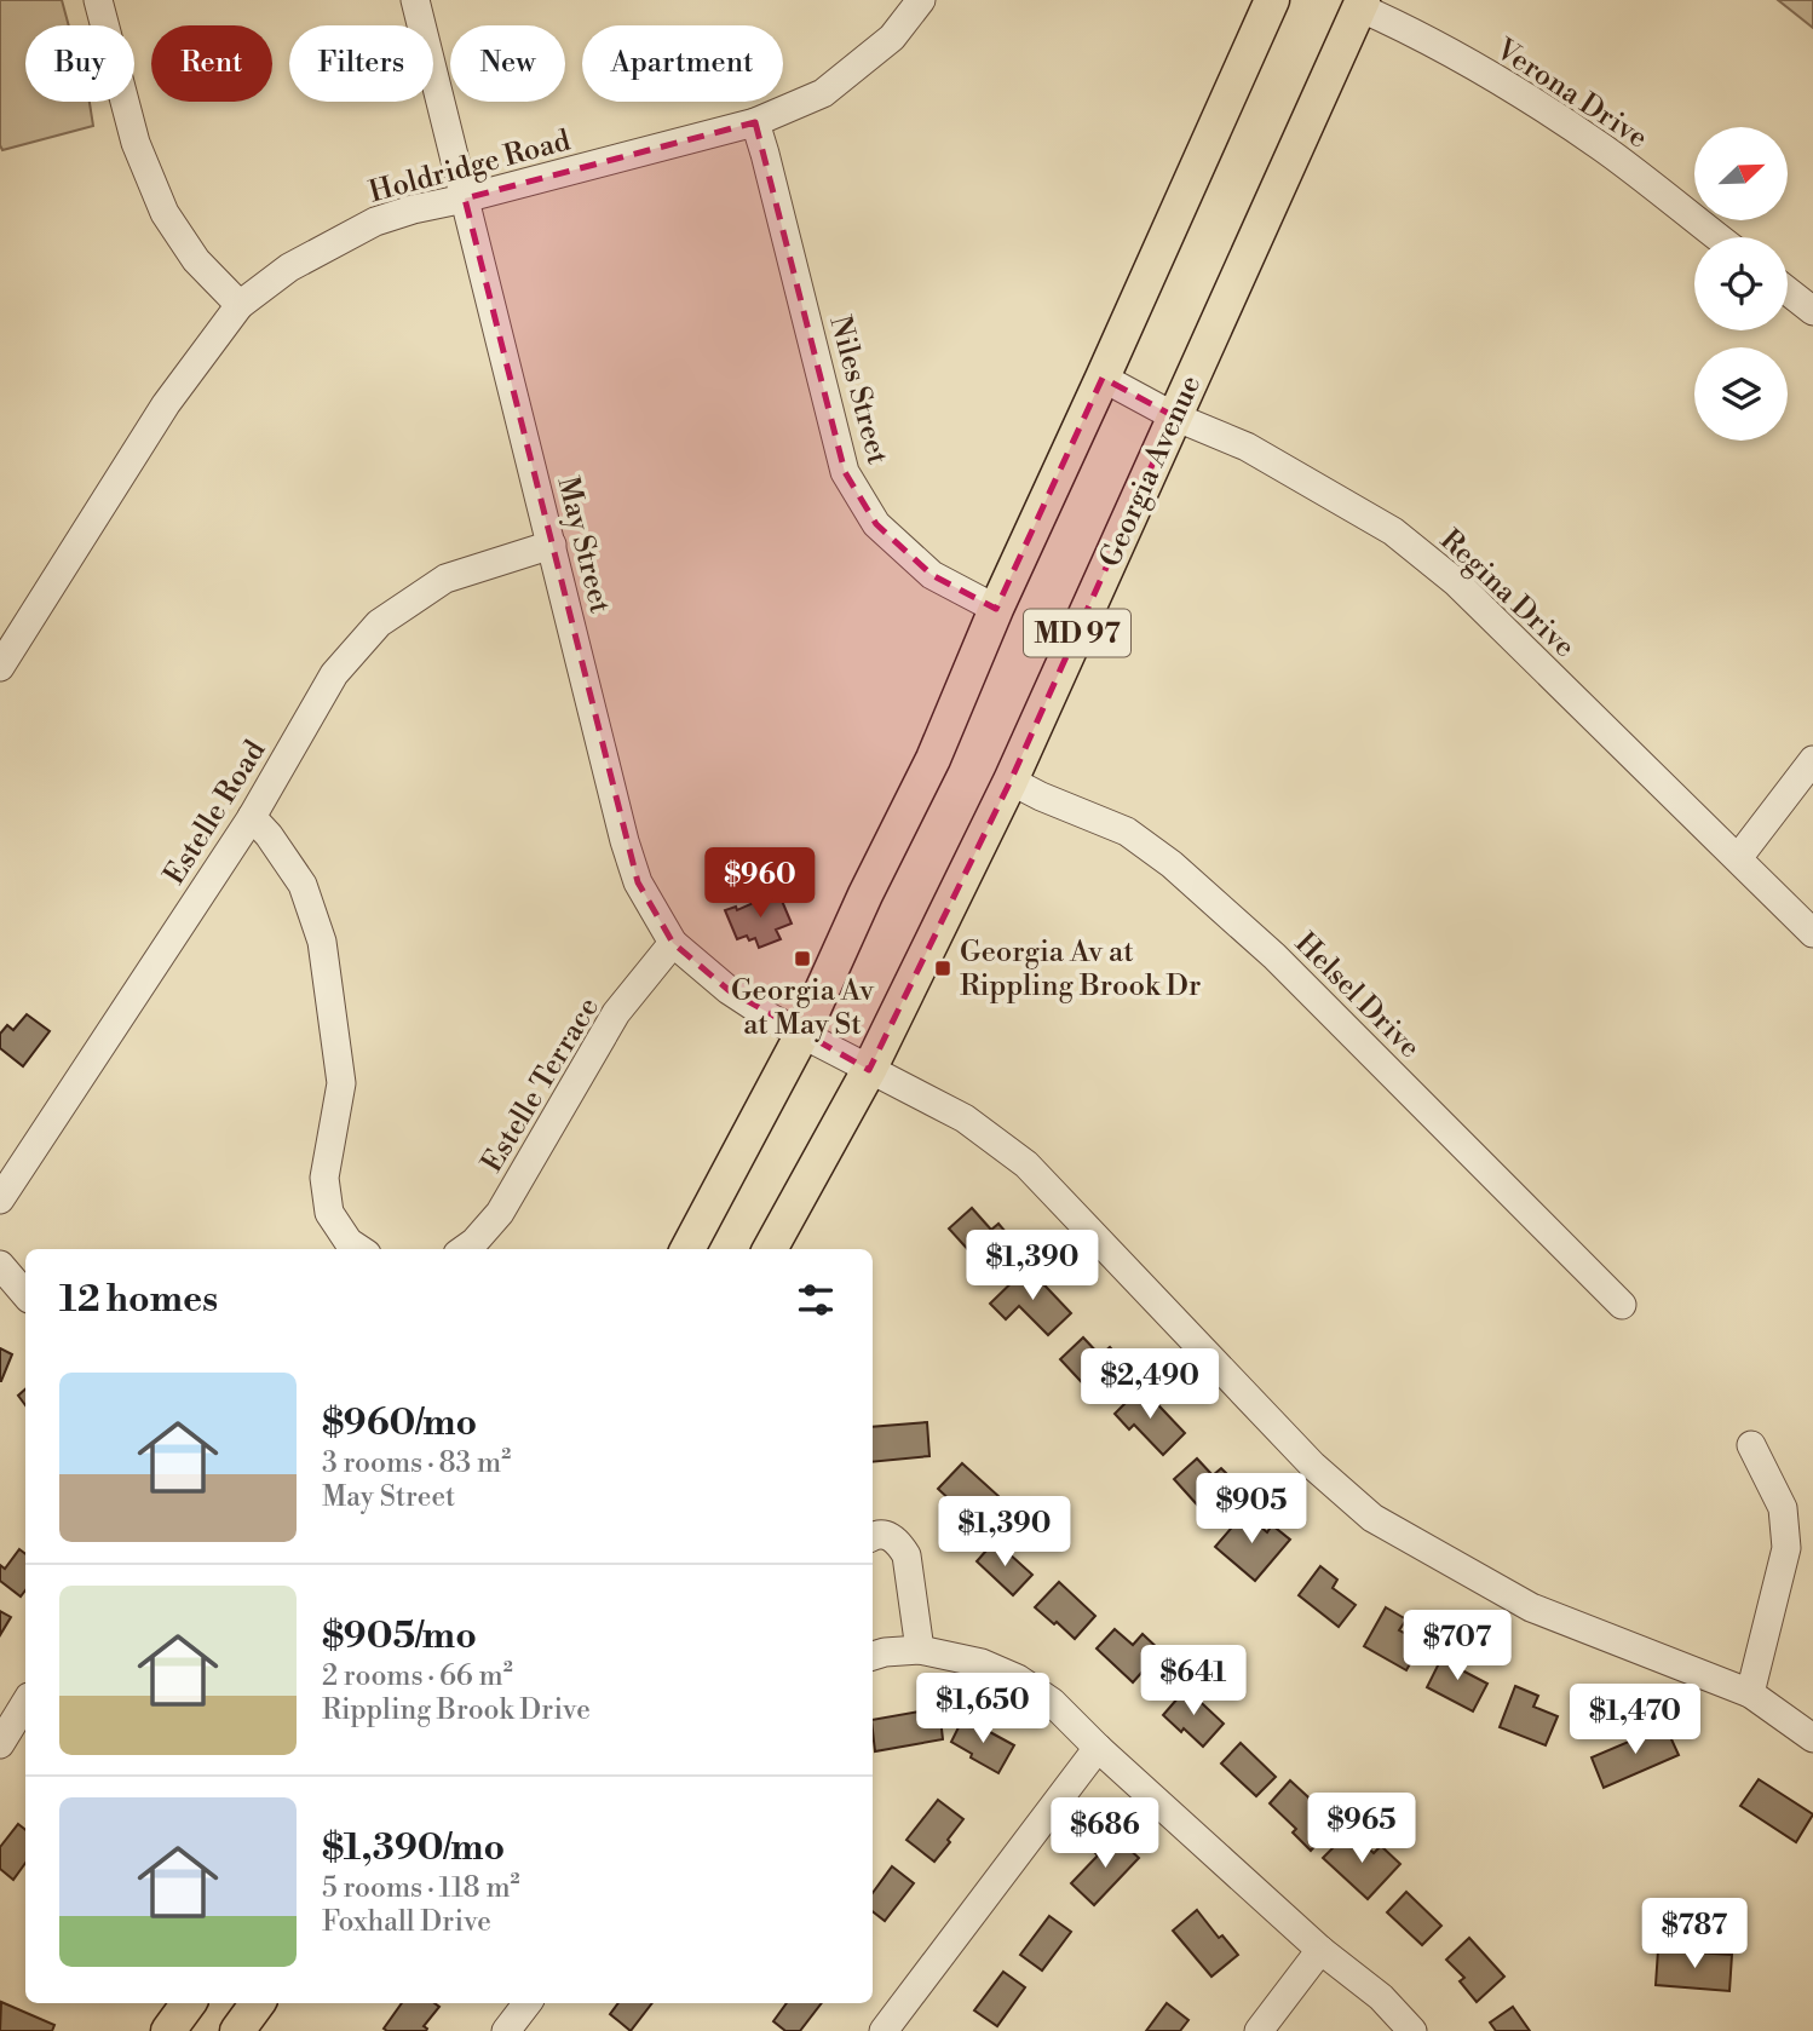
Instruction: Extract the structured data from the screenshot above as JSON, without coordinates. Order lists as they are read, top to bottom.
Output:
{
  "streets": {
    "main road": ["Georgia Avenue", "MD 97"],
    "street": [
      "Verona Drive",
      "Holdridge Road",
      "Niles Street",
      "May Street",
      "Regina Drive",
      "Estelle Road",
      "Helsel Drive",
      "Estelle Terrace"
    ]
  },
  "crossings": [
    ["Verona Drive", "Georgia Avenue"],
    ["Holdridge Road", "Niles Street"],
    ["Holdridge Road", "May Street"],
    ["Niles Street", "MD 97"],
    ["Georgia Avenue", "May Street"],
    ["Georgia Avenue", "Regina Drive"],
    ["Georgia Avenue", "Helsel Drive"],
    ["May Street", "MD 97"],
    ["May Street", "Estelle Road"],
    ["May Street", "Estelle Terrace"],
    ["Regina Drive", "MD 97"]
  ],
  "places": {
    "transit": ["Georgia Av at May St", "Georgia Av at Rippling Brook Dr"]
  },
  "north": "top right",
  "page": {
    "chip": [
      "Buy",
      "Rent",
      "Filters",
      "New",
      "Apartment"
    ],
    "price": [
      "$960",
      "$1,390",
      "$2,490",
      "$905",
      "$1,390",
      "$707",
      "$641",
      "$1,650",
      "$1,470",
      "$965",
      "$686",
      "$787"
    ],
    "heading": "12 homes",
    "list": [
      {
        "name": "$960/mo",
        "note": "3 rooms · 83 m² · May Street"
      },
      {
        "name": "$905/mo",
        "note": "2 rooms · 66 m² · Rippling Brook Drive"
      },
      {
        "name": "$1,390/mo",
        "note": "5 rooms · 118 m² · Foxhall Drive"
      }
    ]
  }
}
